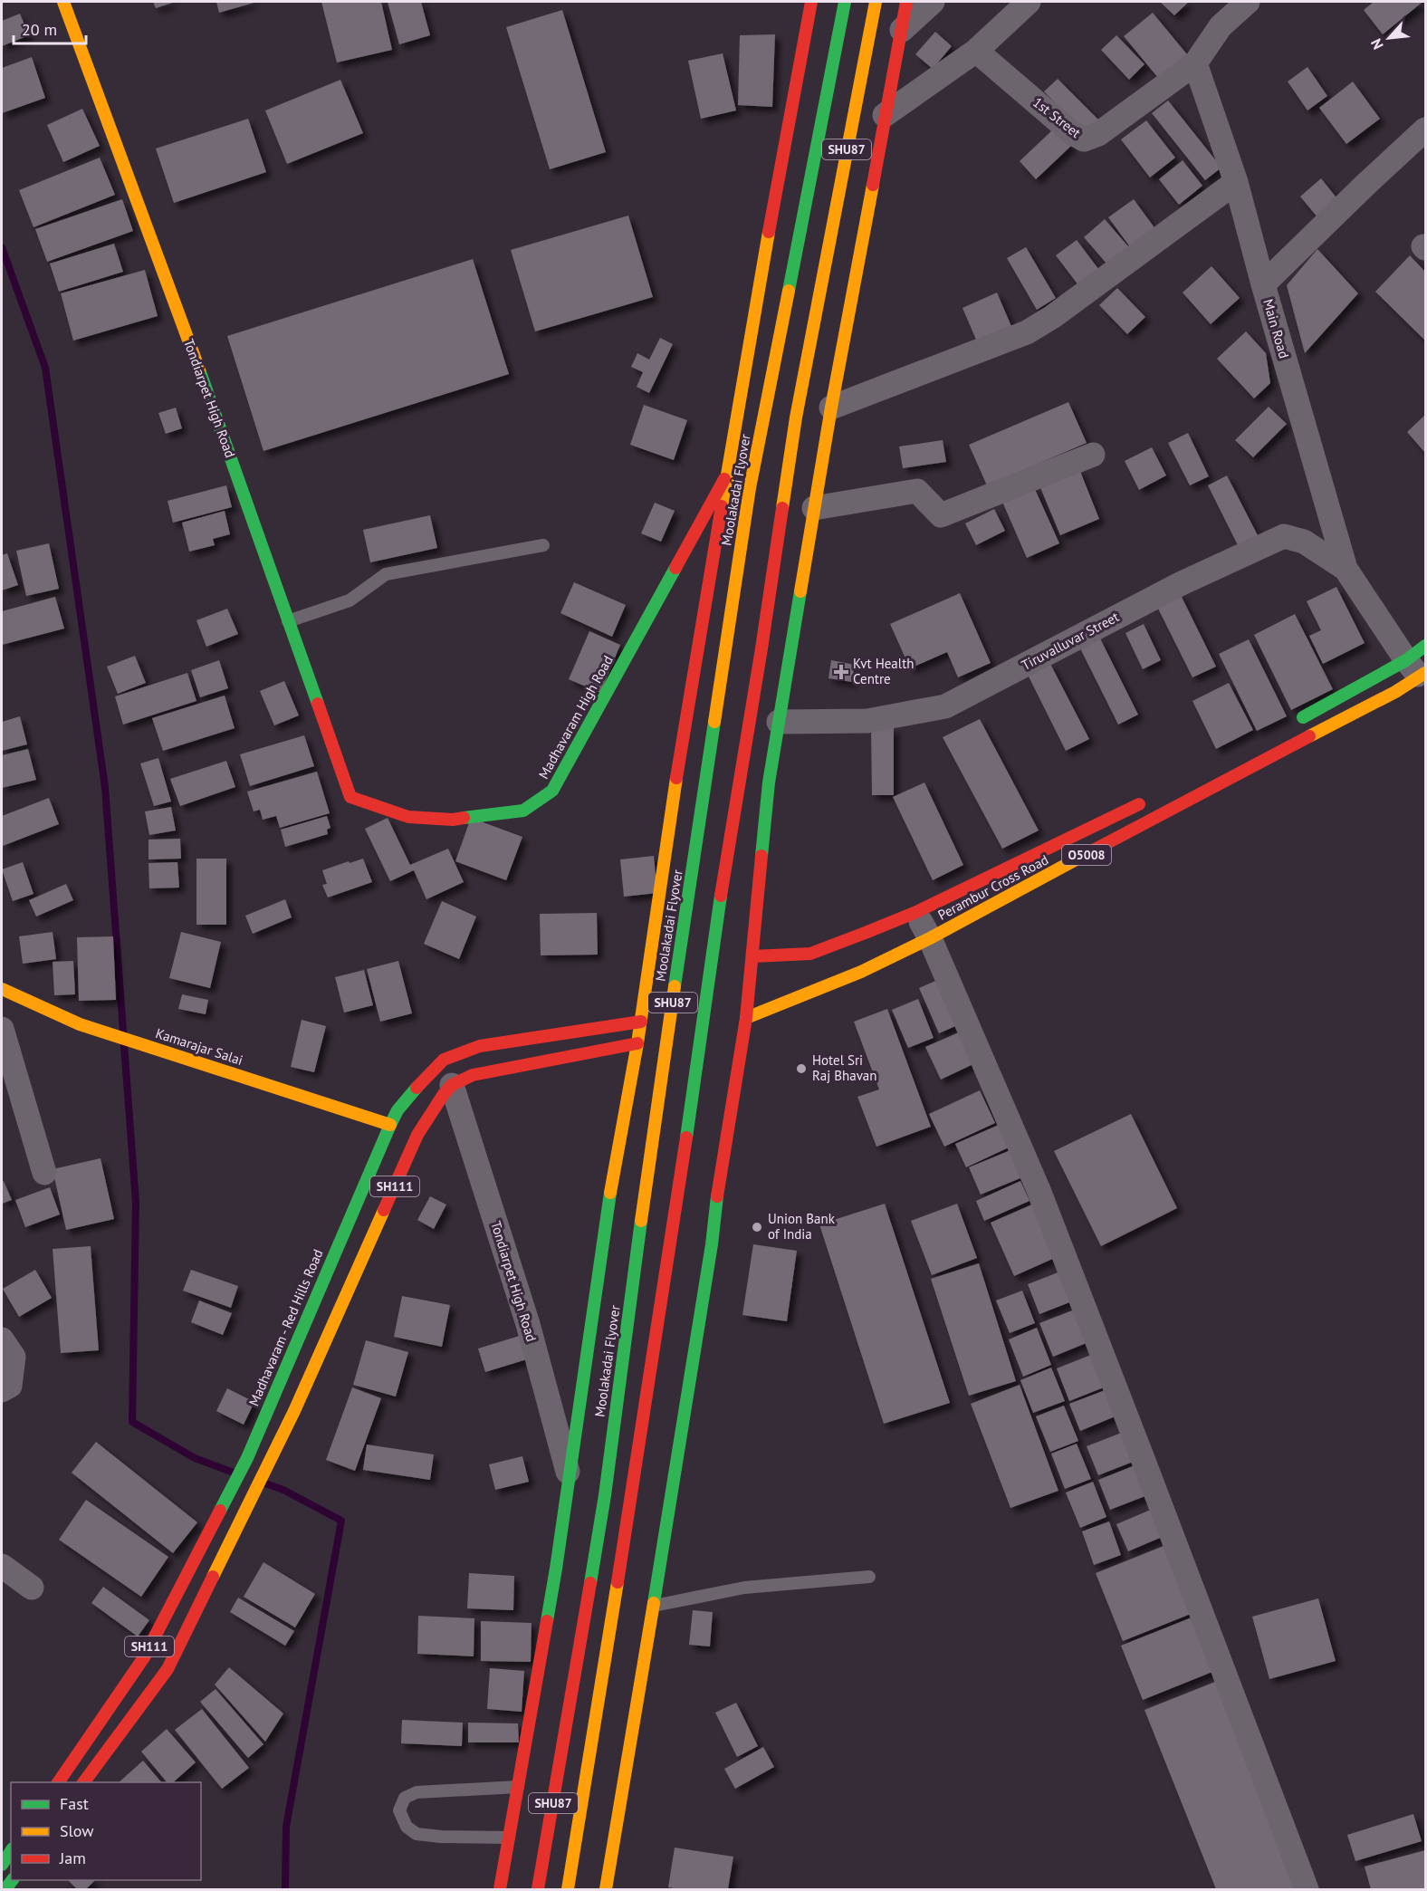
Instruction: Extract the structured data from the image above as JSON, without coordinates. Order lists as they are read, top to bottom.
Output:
{
  "streets": {
    "main road": [
      "SHU87",
      "Tondiarpet High Road",
      "Moolakadai Flyover",
      "Madhavaram High Road",
      "O5008",
      "Perambur Cross Road",
      "Kamarajar Salai",
      "SH111",
      "Madhavaram - Red Hills Road"
    ],
    "street": ["1st Street", "Main Road", "Tiruvalluvar Street"]
  },
  "crossings": [
    ["1st Street", "Main Road"],
    ["Main Road", "Tiruvalluvar Street"],
    ["Main Road", "Perambur Cross Road"],
    ["Tondiarpet High Road", "Madhavaram High Road"],
    ["Tondiarpet High Road", "SH111"],
    ["Kamarajar Salai", "Madhavaram - Red Hills Road"]
  ],
  "places": {
    "health": ["Kvt Health Centre"],
    "other": ["Hotel Sri Raj Bhavan", "Union Bank of India"]
  },
  "legend": ["Fast", "Slow", "Jam"],
  "scale_bar": "20 m",
  "north": "bottom left"
}
